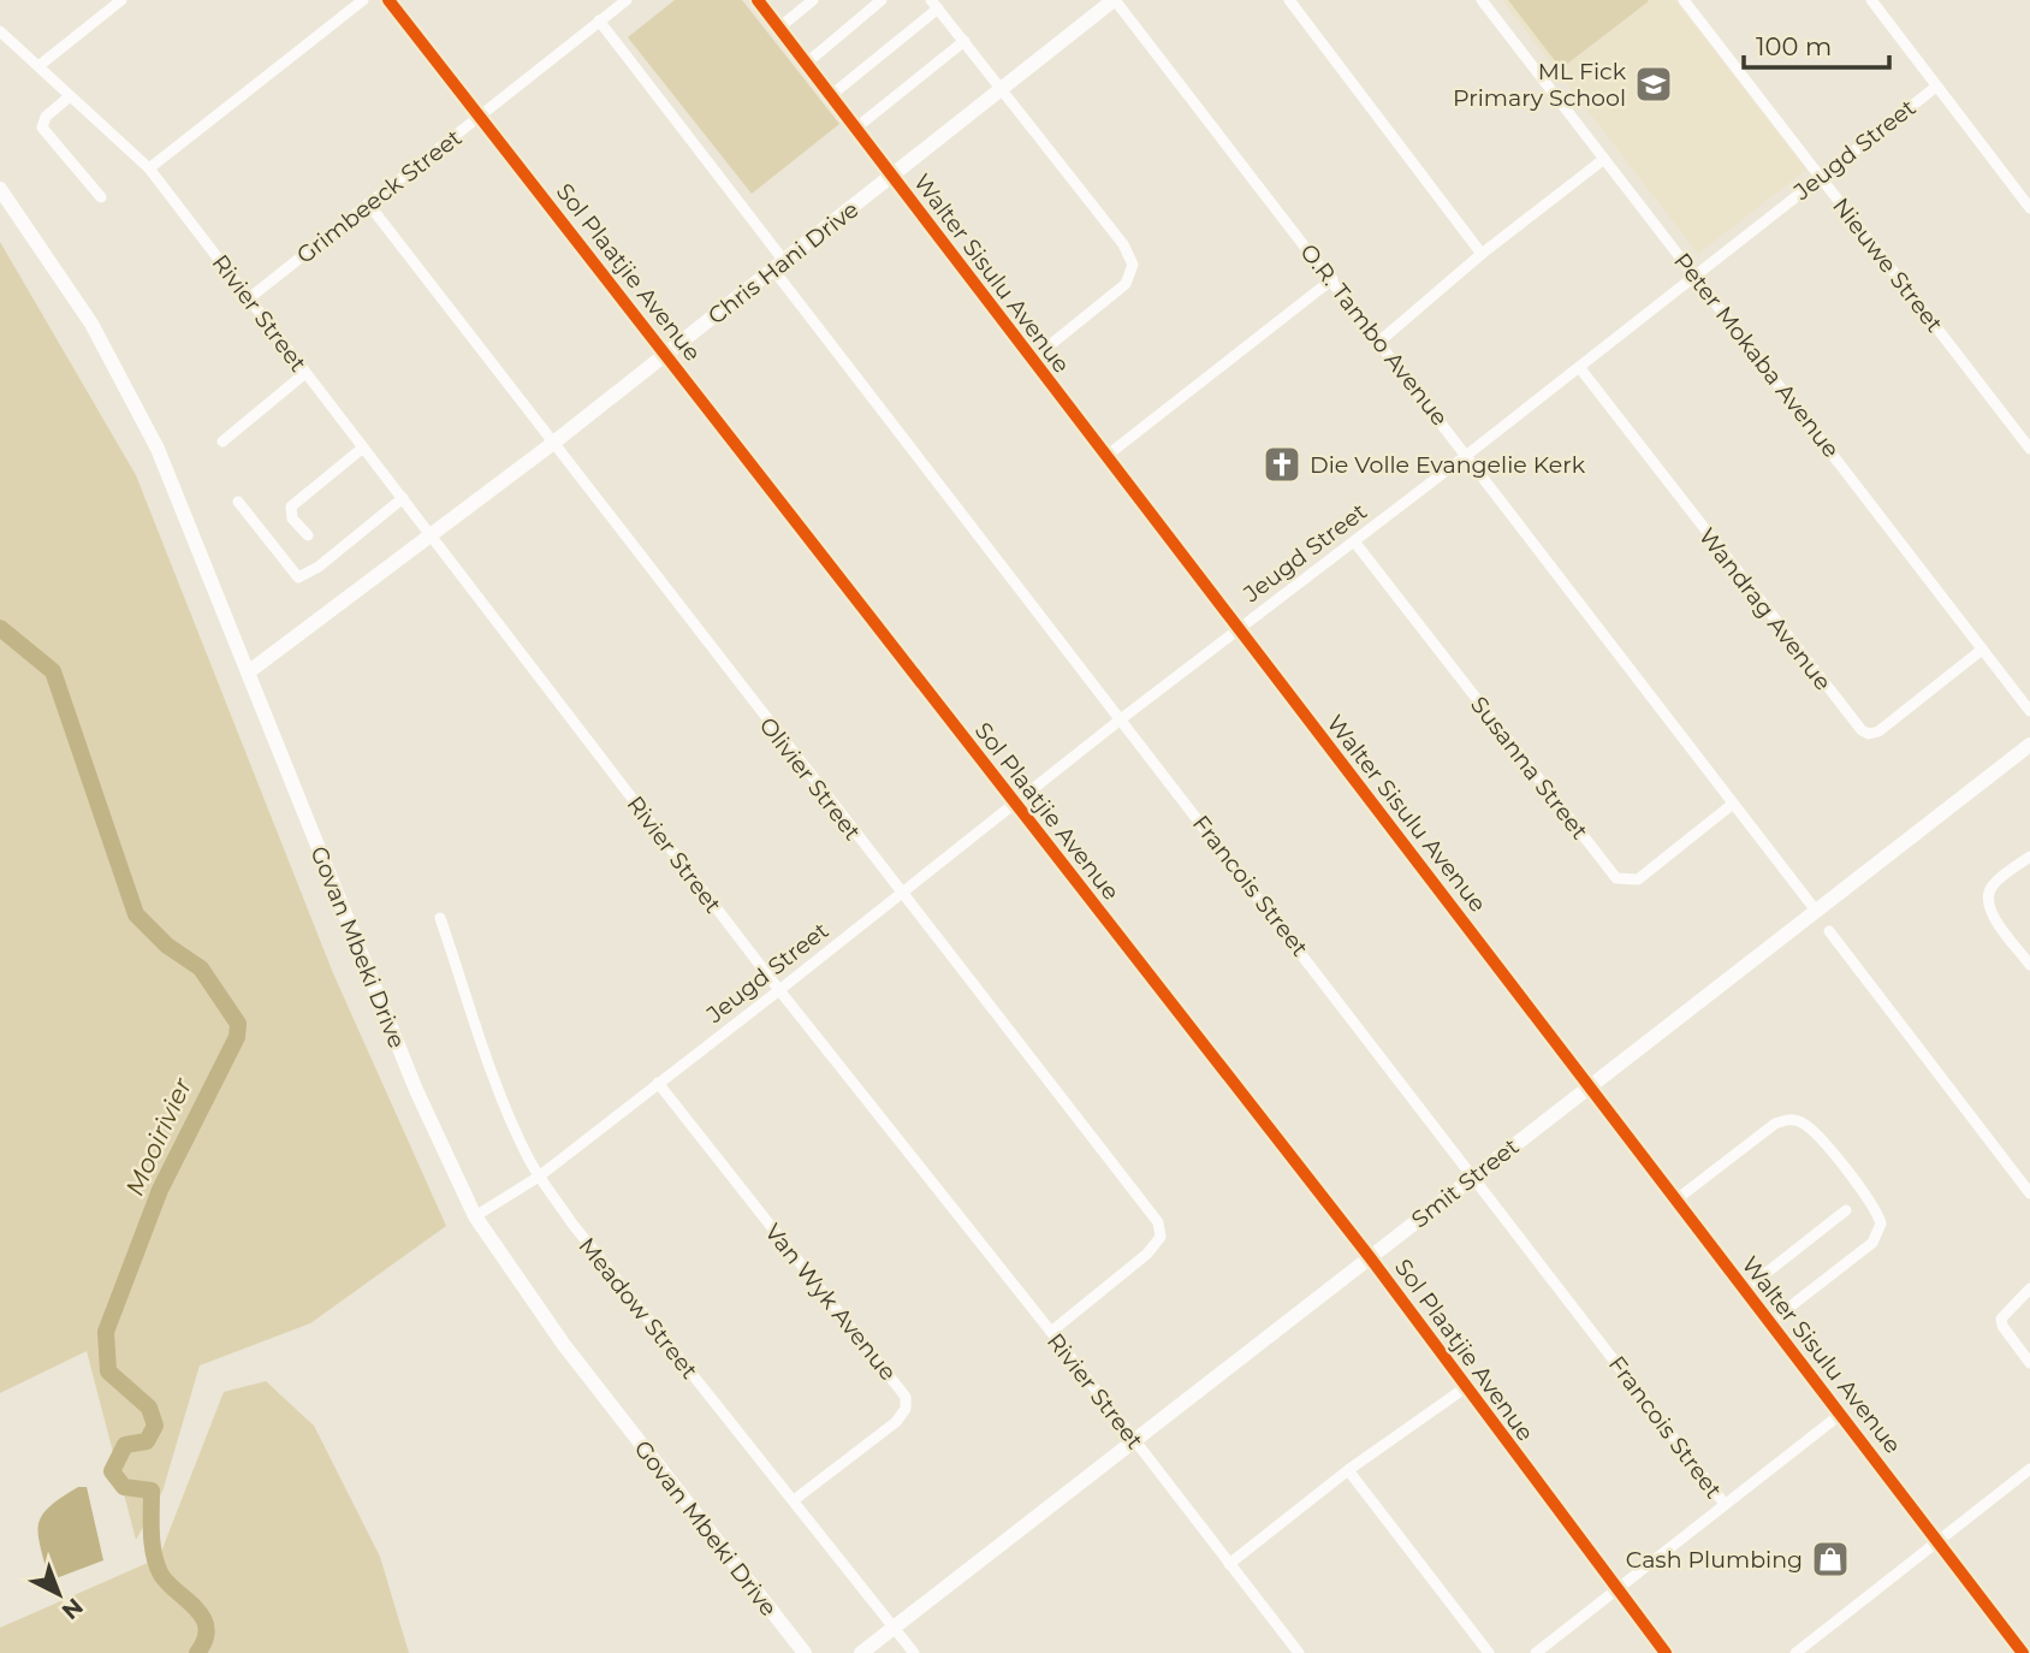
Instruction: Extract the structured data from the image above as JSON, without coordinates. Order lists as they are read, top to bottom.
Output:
{
  "streets": {
    "street": [
      "Jeugd Street",
      "Grimbeeck Street",
      "Chris Hani Drive",
      "Nieuwe Street",
      "Sol Plaatjie Avenue",
      "Walter Sisulu Avenue",
      "Rivier Street",
      "O.R. Tambo Avenue",
      "Peter Mokaba Avenue",
      "Wandrag Avenue",
      "Susanna Street",
      "Olivier Street",
      "Francois Street",
      "Govan Mbeki Drive",
      "Smit Street",
      "Van Wyk Avenue",
      "Meadow Street"
    ]
  },
  "crossings": [
    ["Jeugd Street", "Nieuwe Street"],
    ["Jeugd Street", "Sol Plaatjie Avenue"],
    ["Jeugd Street", "Walter Sisulu Avenue"],
    ["Jeugd Street", "Rivier Street"],
    ["Jeugd Street", "O.R. Tambo Avenue"],
    ["Jeugd Street", "Peter Mokaba Avenue"],
    ["Jeugd Street", "Wandrag Avenue"],
    ["Jeugd Street", "Susanna Street"],
    ["Jeugd Street", "Olivier Street"],
    ["Jeugd Street", "Francois Street"],
    ["Jeugd Street", "Govan Mbeki Drive"],
    ["Jeugd Street", "Van Wyk Avenue"],
    ["Jeugd Street", "Meadow Street"],
    ["Grimbeeck Street", "Sol Plaatjie Avenue"],
    ["Grimbeeck Street", "Rivier Street"],
    ["Grimbeeck Street", "Olivier Street"],
    ["Grimbeeck Street", "Francois Street"],
    ["Chris Hani Drive", "Sol Plaatjie Avenue"],
    ["Chris Hani Drive", "Walter Sisulu Avenue"],
    ["Chris Hani Drive", "Rivier Street"],
    ["Chris Hani Drive", "O.R. Tambo Avenue"],
    ["Chris Hani Drive", "Olivier Street"],
    ["Chris Hani Drive", "Francois Street"],
    ["Chris Hani Drive", "Govan Mbeki Drive"],
    ["Sol Plaatjie Avenue", "Smit Street"],
    ["Walter Sisulu Avenue", "Smit Street"],
    ["Rivier Street", "Olivier Street"],
    ["Rivier Street", "Smit Street"],
    ["O.R. Tambo Avenue", "Susanna Street"],
    ["O.R. Tambo Avenue", "Smit Street"],
    ["Peter Mokaba Avenue", "Wandrag Avenue"],
    ["Francois Street", "Smit Street"],
    ["Smit Street", "Meadow Street"],
    ["Van Wyk Avenue", "Meadow Street"]
  ],
  "water": ["Mooirivier"],
  "places": {
    "school or university": ["ML Fick Primary School"],
    "church": ["Die Volle Evangelie Kerk"],
    "shop": ["Cash Plumbing"]
  },
  "scale_bar": "100 m",
  "north": "bottom right"
}
